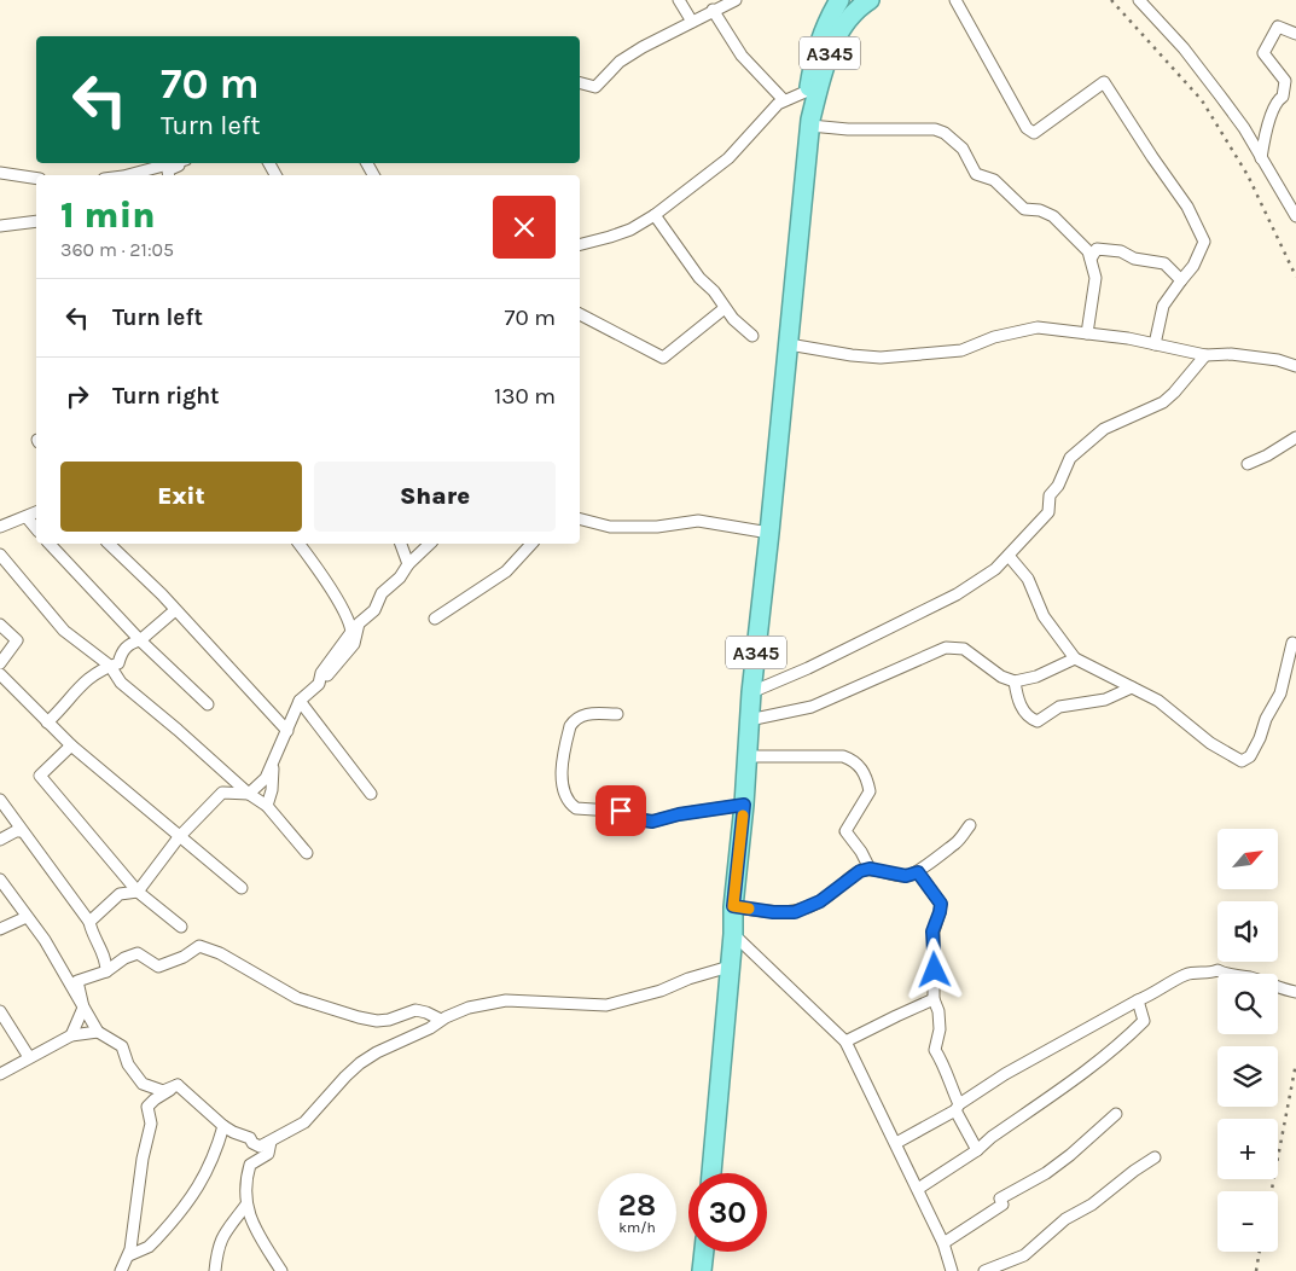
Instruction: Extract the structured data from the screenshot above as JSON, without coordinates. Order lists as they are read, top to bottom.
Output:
{
  "streets": {
    "highway": ["A345"]
  },
  "north": "top right",
  "page": {
    "turn": ["70 m", "Turn left"],
    "heading": ["1 min", "360 m · 21:05"],
    "list": [
      {
        "name": "Turn left",
        "value": "70 m"
      },
      {
        "name": "Turn right",
        "value": "130 m"
      }
    ],
    "buttons": ["Exit", "Share"],
    "map_buttons": ["+", "−"],
    "speed": "28 km/h",
    "limit": "30"
  }
}
